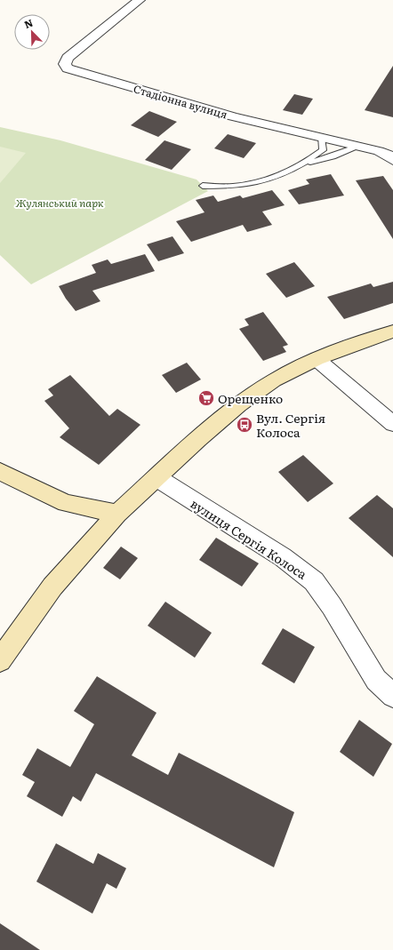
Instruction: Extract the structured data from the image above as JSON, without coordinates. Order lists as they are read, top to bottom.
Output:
{
  "streets": {
    "street": ["Стадіонна вулиця", "вулиця Сергія Колоса"]
  },
  "parks": ["Жулянський парк"],
  "places": {
    "supermarket": ["Орещенко"],
    "bus stop": ["Вул. Сергія Колоса"]
  },
  "north": "top left"
}
